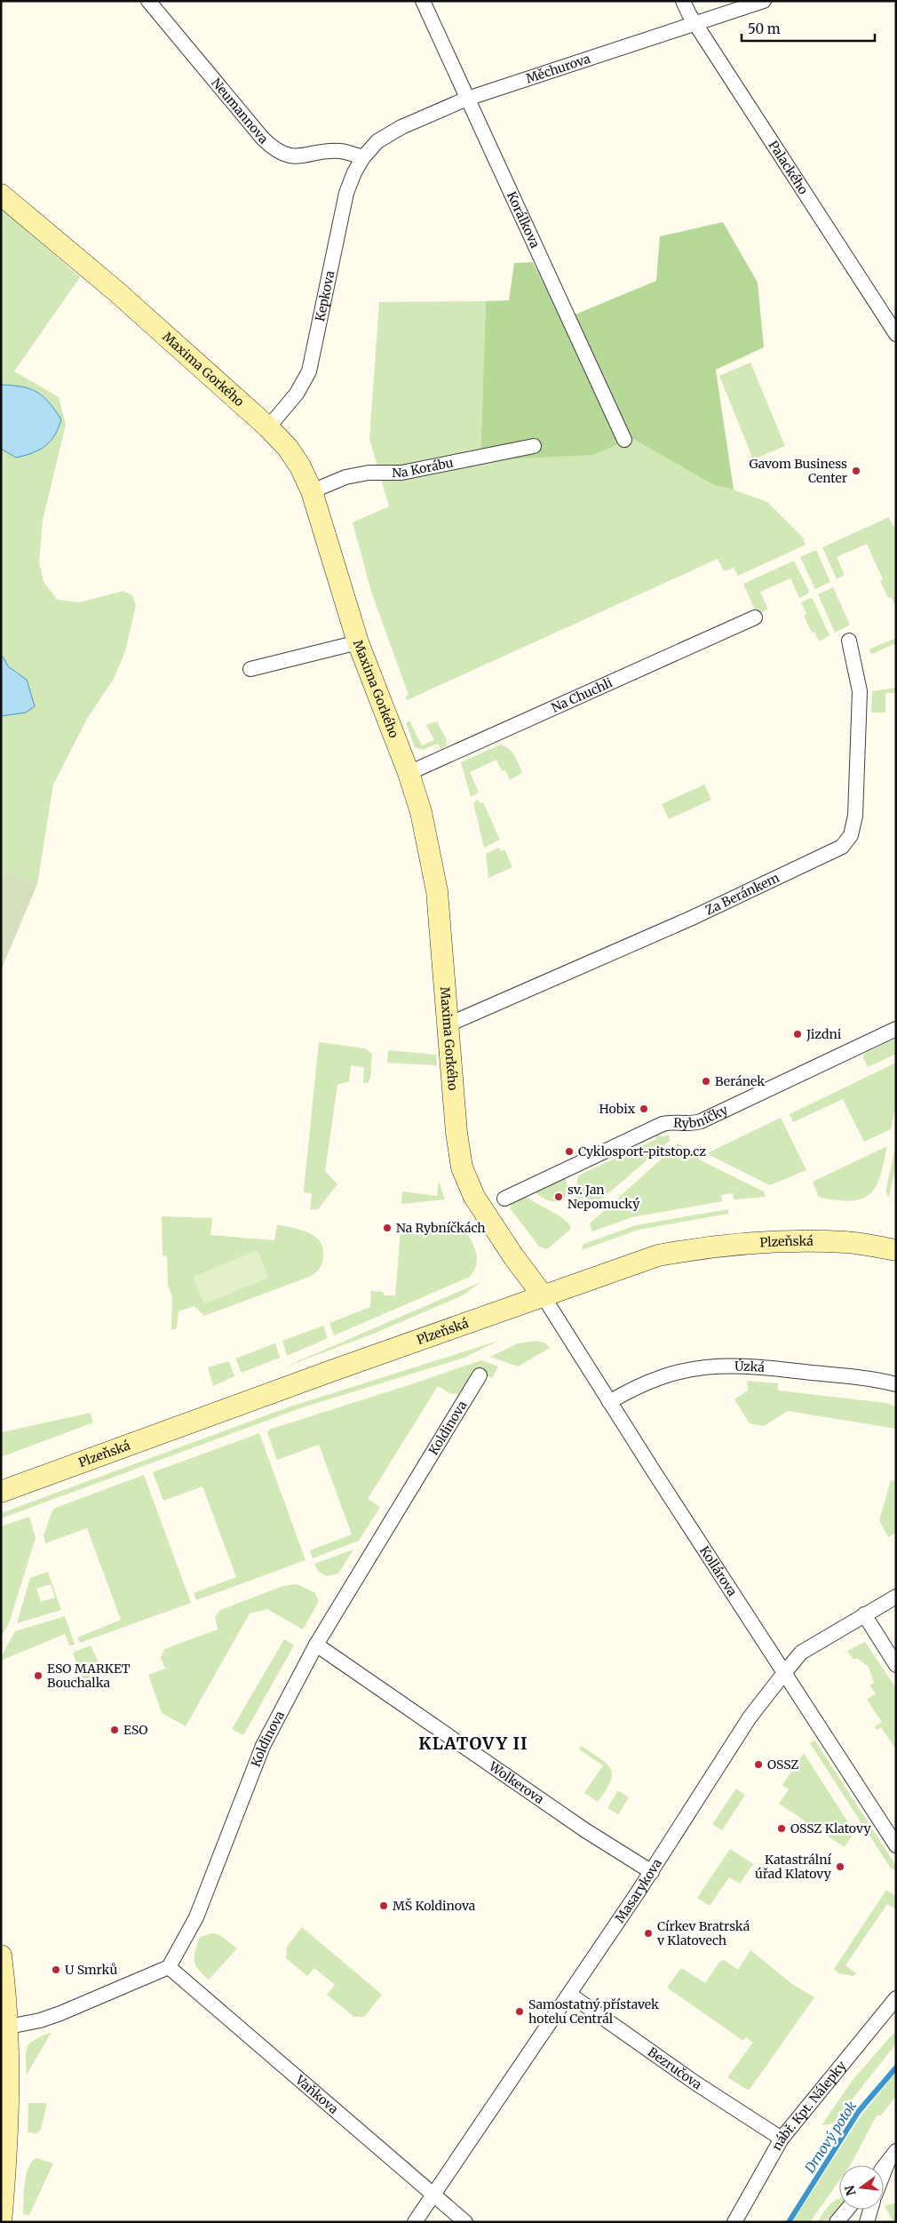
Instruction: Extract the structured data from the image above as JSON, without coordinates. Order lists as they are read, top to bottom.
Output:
{
  "streets": {
    "street": [
      "Měchurova",
      "Neumannova",
      "Palackého",
      "Korálkova",
      "Kepkova",
      "Maxima Gorkého",
      "Na Korábu",
      "Na Chuchli",
      "Za Beránkem",
      "Rybníčky",
      "Plzeňská",
      "Úzká",
      "Koldinova",
      "Kollárova",
      "Wolkerova",
      "Masarykova",
      "Bezručova",
      "Vaňkova",
      "nábř. Kpt. Nálepky"
    ]
  },
  "crossings": [
    ["Měchurova", "Neumannova"],
    ["Měchurova", "Palackého"],
    ["Měchurova", "Korálkova"],
    ["Měchurova", "Kepkova"],
    ["Neumannova", "Kepkova"],
    ["Kepkova", "Maxima Gorkého"],
    ["Maxima Gorkého", "Na Korábu"],
    ["Maxima Gorkého", "Na Chuchli"],
    ["Maxima Gorkého", "Za Beránkem"],
    ["Maxima Gorkého", "Plzeňská"],
    ["Maxima Gorkého", "Kollárova"],
    ["Plzeňská", "Kollárova"],
    ["Úzká", "Kollárova"],
    ["Koldinova", "Wolkerova"],
    ["Koldinova", "Vaňkova"],
    ["Kollárova", "Masarykova"],
    ["Wolkerova", "Masarykova"],
    ["Masarykova", "Bezručova"],
    ["Masarykova", "Vaňkova"],
    ["Bezručova", "nábř. Kpt. Nálepky"]
  ],
  "districts": ["KLATOVY II"],
  "water": ["Drnový potok"],
  "places": [
    "Gavom Business Center",
    "Jizdni",
    "Beránek",
    "Hobix",
    "Cyklosport-pitstop.cz",
    "sv. Jan Nepomucký",
    "Na Rybníčkách",
    "ESO MARKET Bouchalka",
    "ESO",
    "OSSZ",
    "OSSZ Klatovy",
    "Katastrální úřad Klatovy",
    "MŠ Koldinova",
    "Církev Bratrská v Klatovech",
    "U Smrků",
    "Samostatný přístavek hotelu Centrál"
  ],
  "scale_bar": "50 m",
  "north": "left"
}
